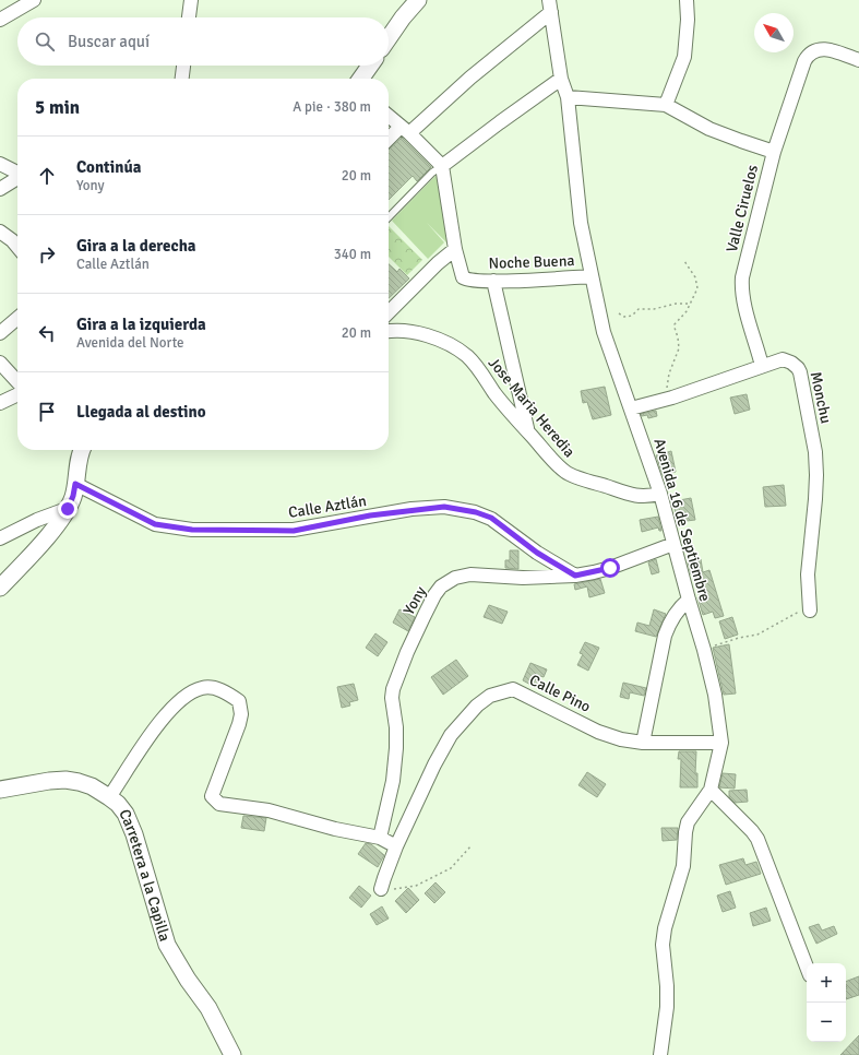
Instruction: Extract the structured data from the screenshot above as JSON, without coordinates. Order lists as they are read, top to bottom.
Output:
{
  "streets": {
    "street": [
      "Valle Ciruelos",
      "Noche Buena",
      "Monchu",
      "Jose Maria Heredia",
      "Calle Aztlán",
      "Avenida 16 de Septiembre",
      "Yony",
      "Calle Pino",
      "Carretera a la Capilla"
    ]
  },
  "crossings": [
    ["Valle Ciruelos", "Monchu"],
    ["Noche Buena", "Avenida 16 de Septiembre"],
    ["Monchu", "Avenida 16 de Septiembre"],
    ["Jose Maria Heredia", "Avenida 16 de Septiembre"],
    ["Calle Aztlán", "Yony"],
    ["Avenida 16 de Septiembre", "Yony"],
    ["Avenida 16 de Septiembre", "Calle Pino"]
  ],
  "north": "top left",
  "page": {
    "search": "Buscar aquí",
    "heading": ["5 min", "A pie · 380 m"],
    "list": [
      ["Continúa", "Yony", "20 m"],
      ["Gira a la derecha", "Calle Aztlán", "340 m"],
      ["Gira a la izquierda", "Avenida del Norte", "20 m"],
      "Llegada al destino"
    ],
    "map_buttons": ["+", "−"]
  }
}
